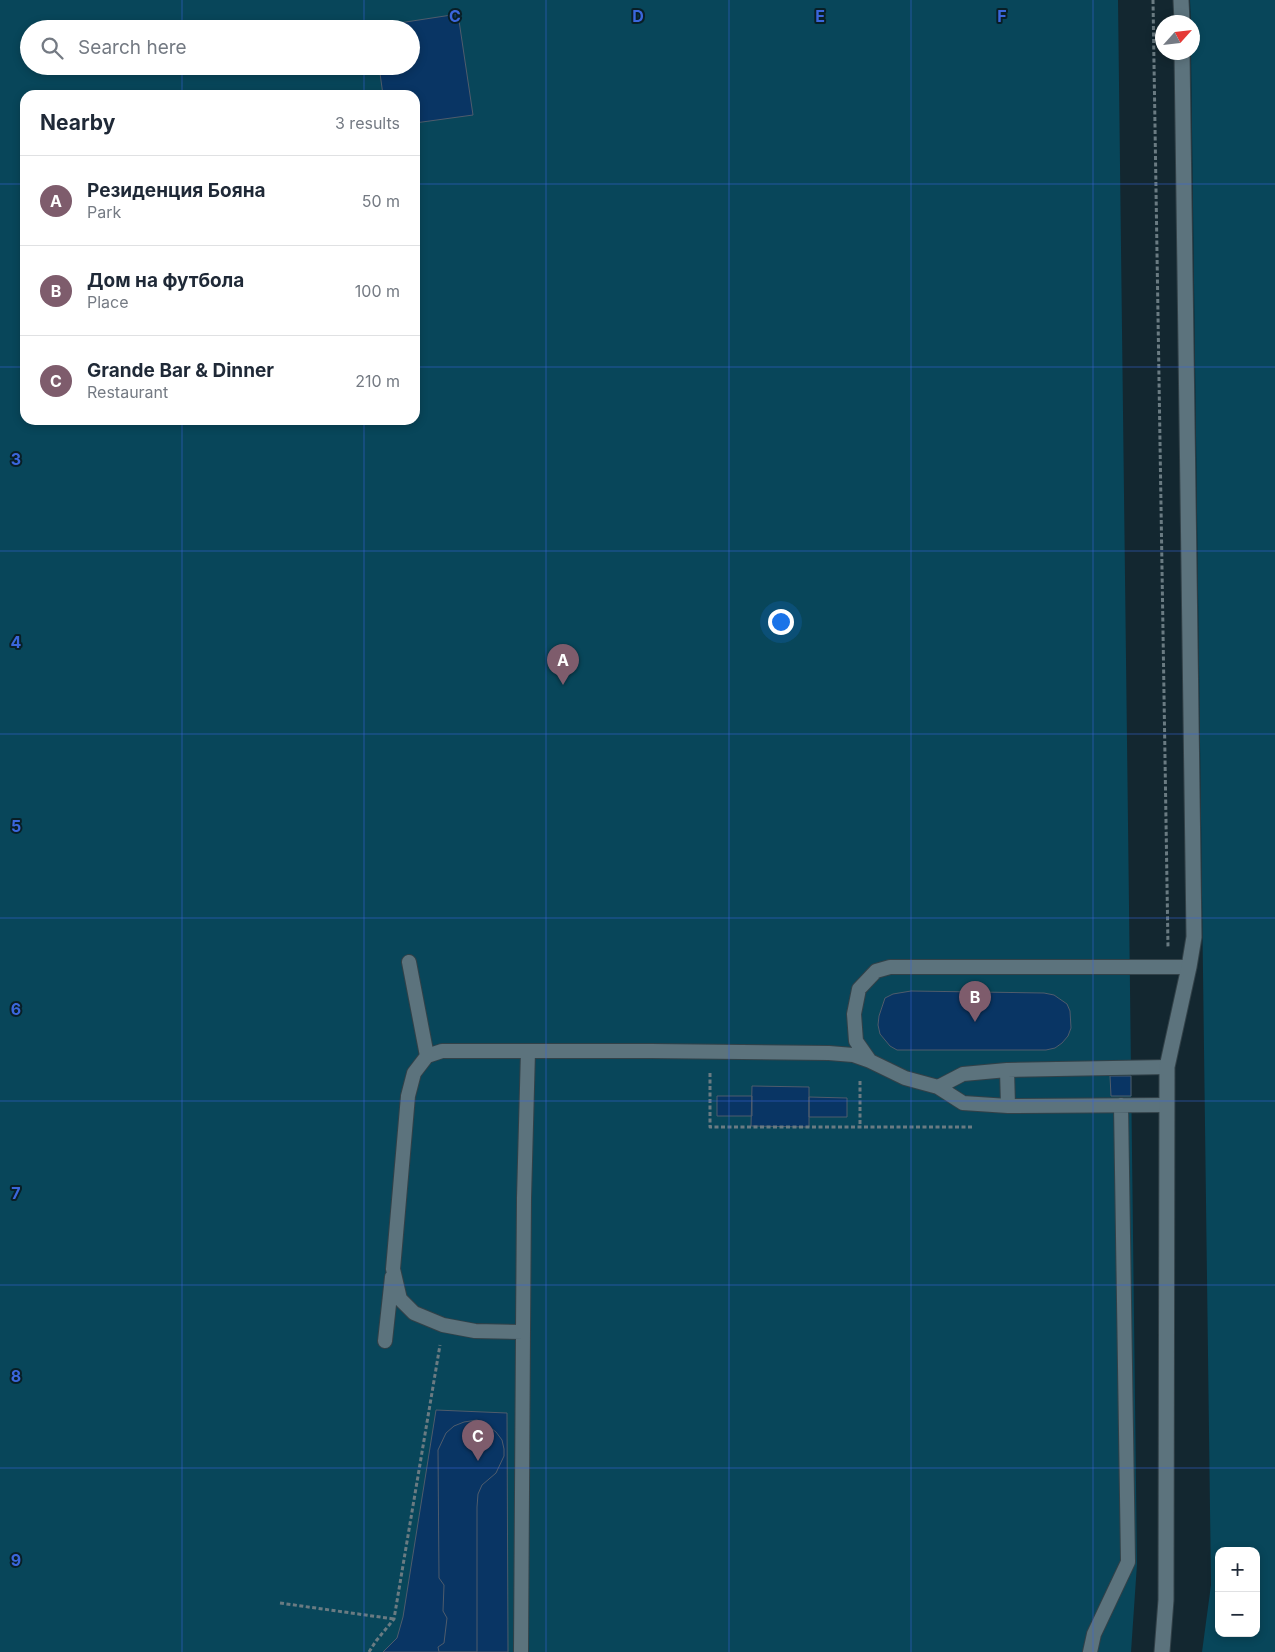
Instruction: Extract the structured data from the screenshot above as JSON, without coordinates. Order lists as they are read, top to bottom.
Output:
{
  "north": "top right",
  "page": {
    "search": "Search here",
    "heading": ["Nearby", "3 results"],
    "list": [
      {
        "mark": "A",
        "name": "Резиденция Бояна",
        "note": "Park",
        "value": "50 m"
      },
      {
        "mark": "B",
        "name": "Дом на футбола",
        "note": "Place",
        "value": "100 m"
      },
      {
        "mark": "C",
        "name": "Grande Bar & Dinner",
        "note": "Restaurant",
        "value": "210 m"
      }
    ],
    "pins": ["A", "B", "C"],
    "map_buttons": ["+", "−"]
  },
  "grid": {
    "columns": [
      "C",
      "D",
      "E",
      "F"
    ],
    "rows": [
      "3",
      "4",
      "5",
      "6",
      "7",
      "8",
      "9"
    ]
  }
}
